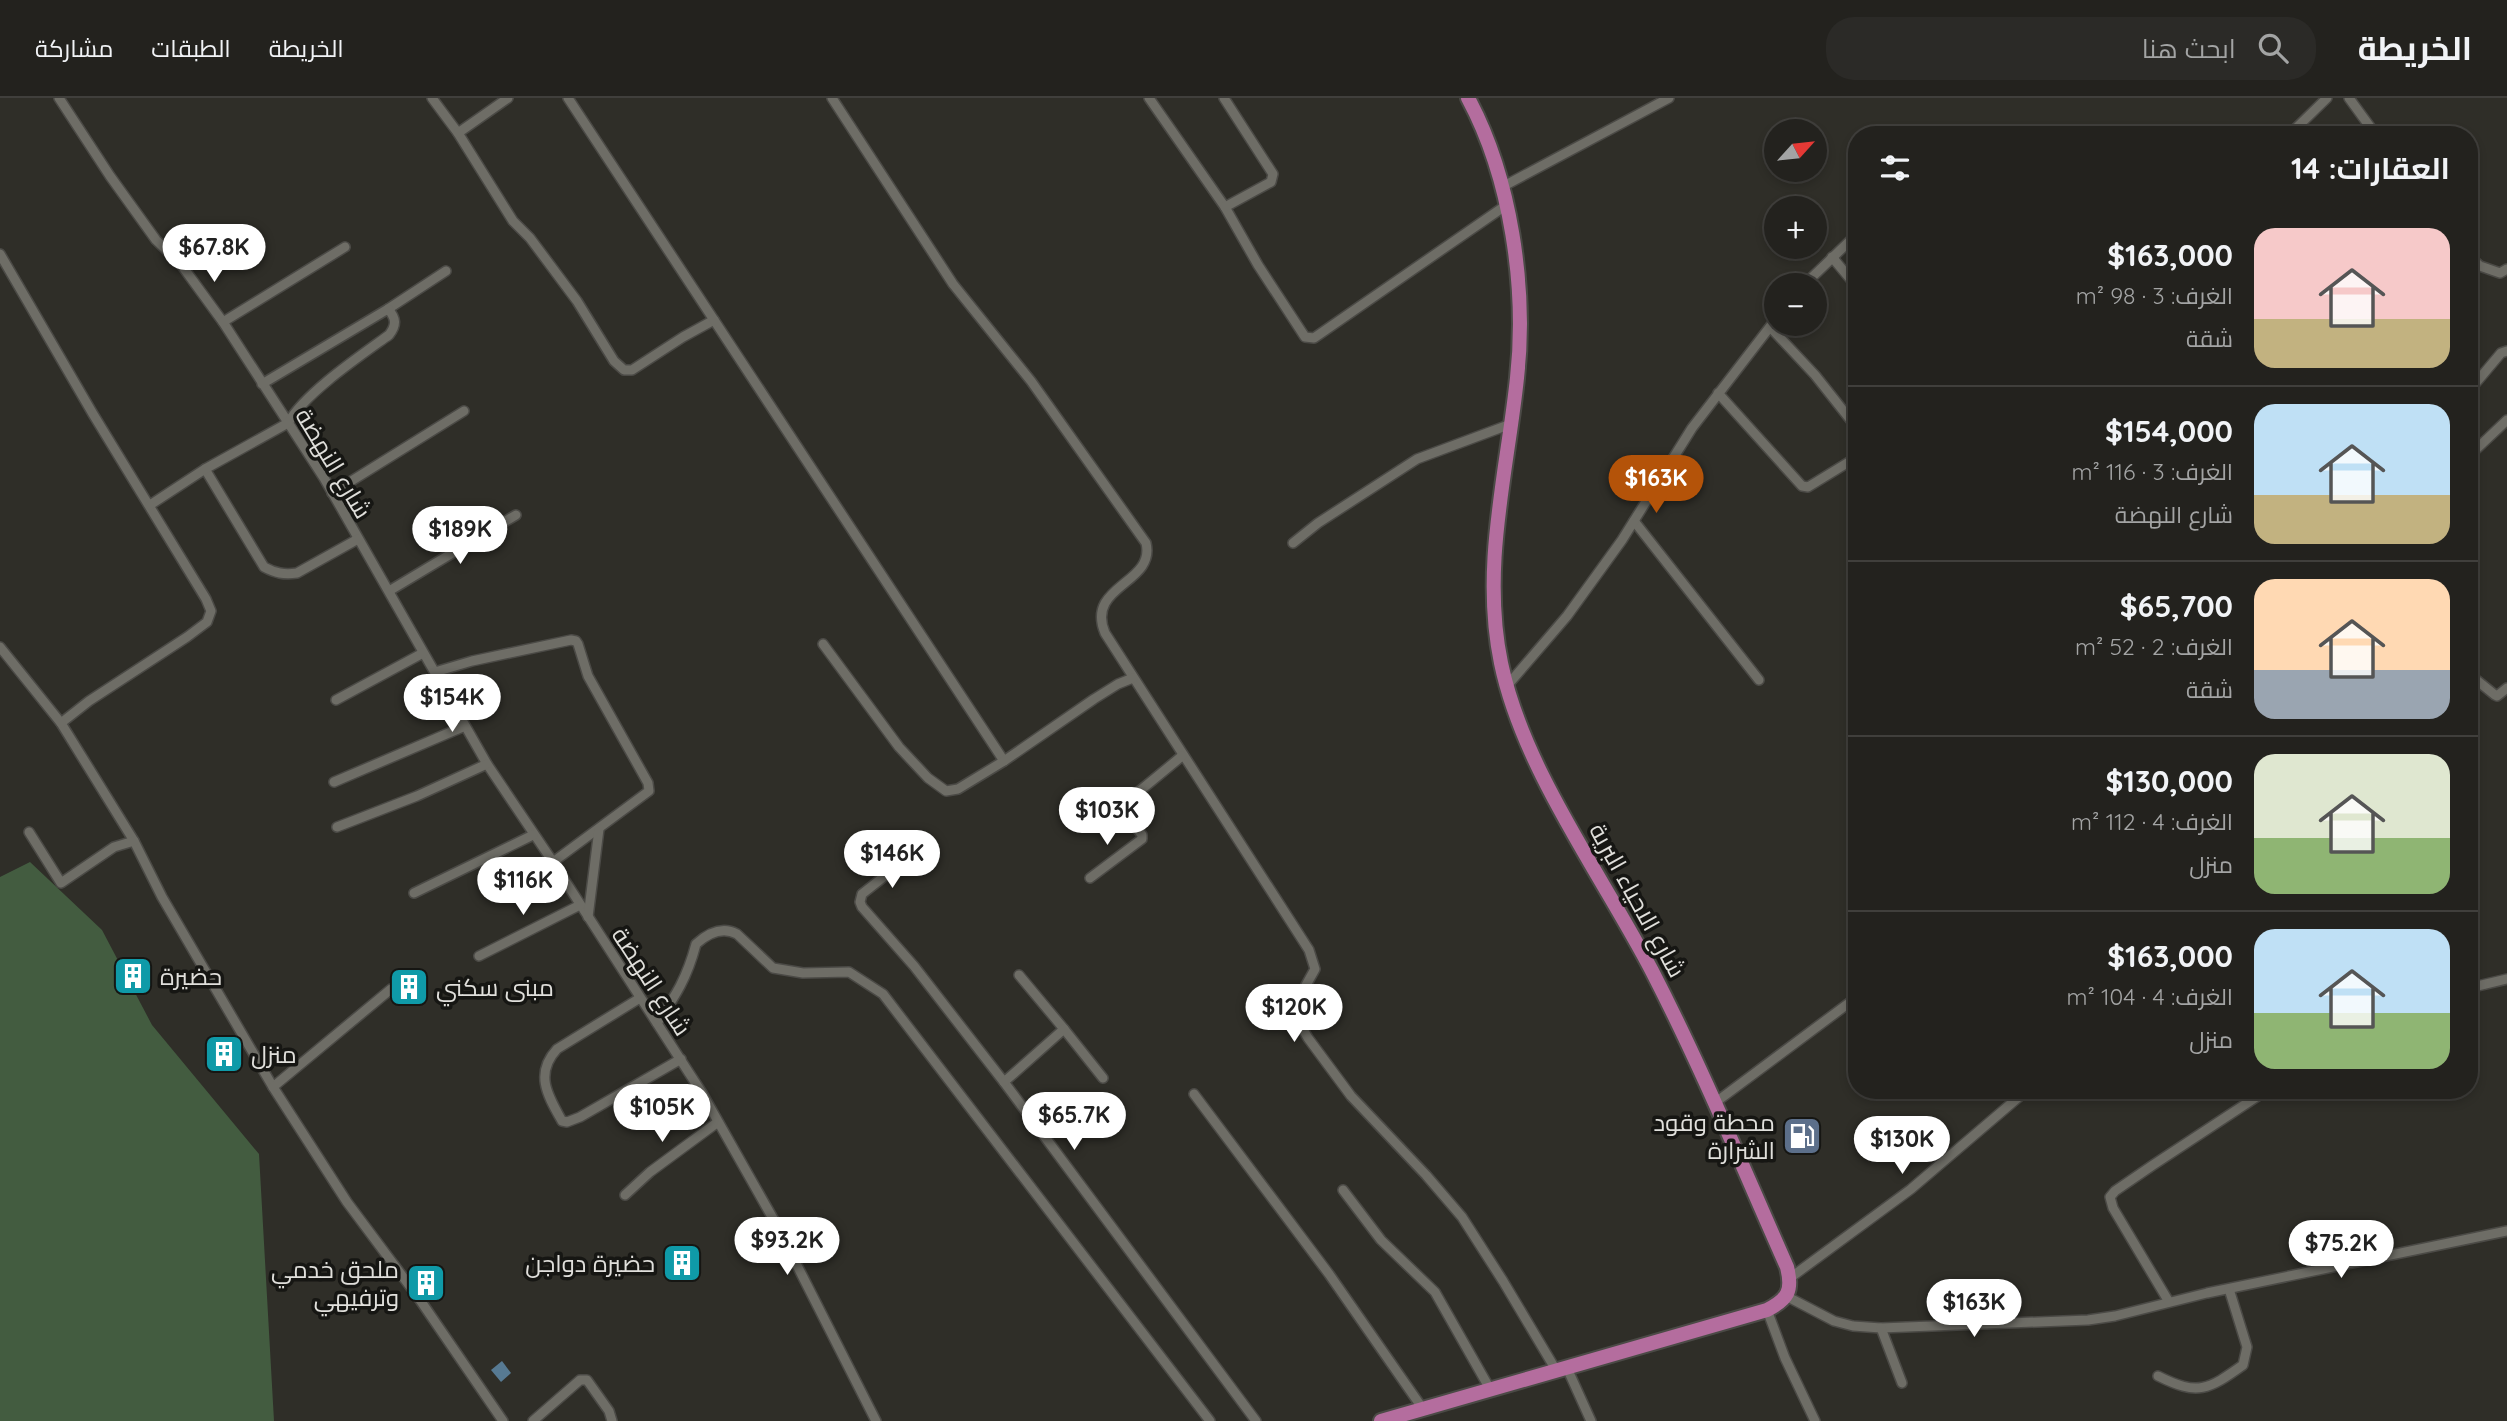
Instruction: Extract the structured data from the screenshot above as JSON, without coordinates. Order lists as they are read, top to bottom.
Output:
{
  "streets": {
    "main road": ["شارع الاحياء البرية"],
    "street": ["شارع النهضة"]
  },
  "places": {
    "building": [
      "حضيرة",
      "مبنى سكني",
      "منزل",
      "حضيرة دواجن",
      "ملحق خدمي وترفيهي"
    ],
    "fuel station": ["محطة وقود الشرارة"]
  },
  "north": "top right",
  "page": {
    "header": "الخريطة",
    "search": "ابحث هنا",
    "nav": ["الخريطة", "الطبقات", "مشاركة"],
    "map_buttons": ["+", "−"],
    "heading": "العقارات: 14",
    "list": [
      {
        "name": "$163,000",
        "note": "الغرف: 3 · 98 m² · شقة"
      },
      {
        "name": "$154,000",
        "note": "الغرف: 3 · 116 m² · شارع النهضة"
      },
      {
        "name": "$65,700",
        "note": "الغرف: 2 · 52 m² · شقة"
      },
      {
        "name": "$130,000",
        "note": "الغرف: 4 · 112 m² · منزل"
      },
      {
        "name": "$163,000",
        "note": "الغرف: 4 · 104 m² · منزل"
      }
    ],
    "price": [
      "$67.8K",
      "$163K",
      "$189K",
      "$154K",
      "$103K",
      "$146K",
      "$116K",
      "$120K",
      "$105K",
      "$65.7K",
      "$130K",
      "$93.2K",
      "$75.2K",
      "$163K"
    ]
  }
}
